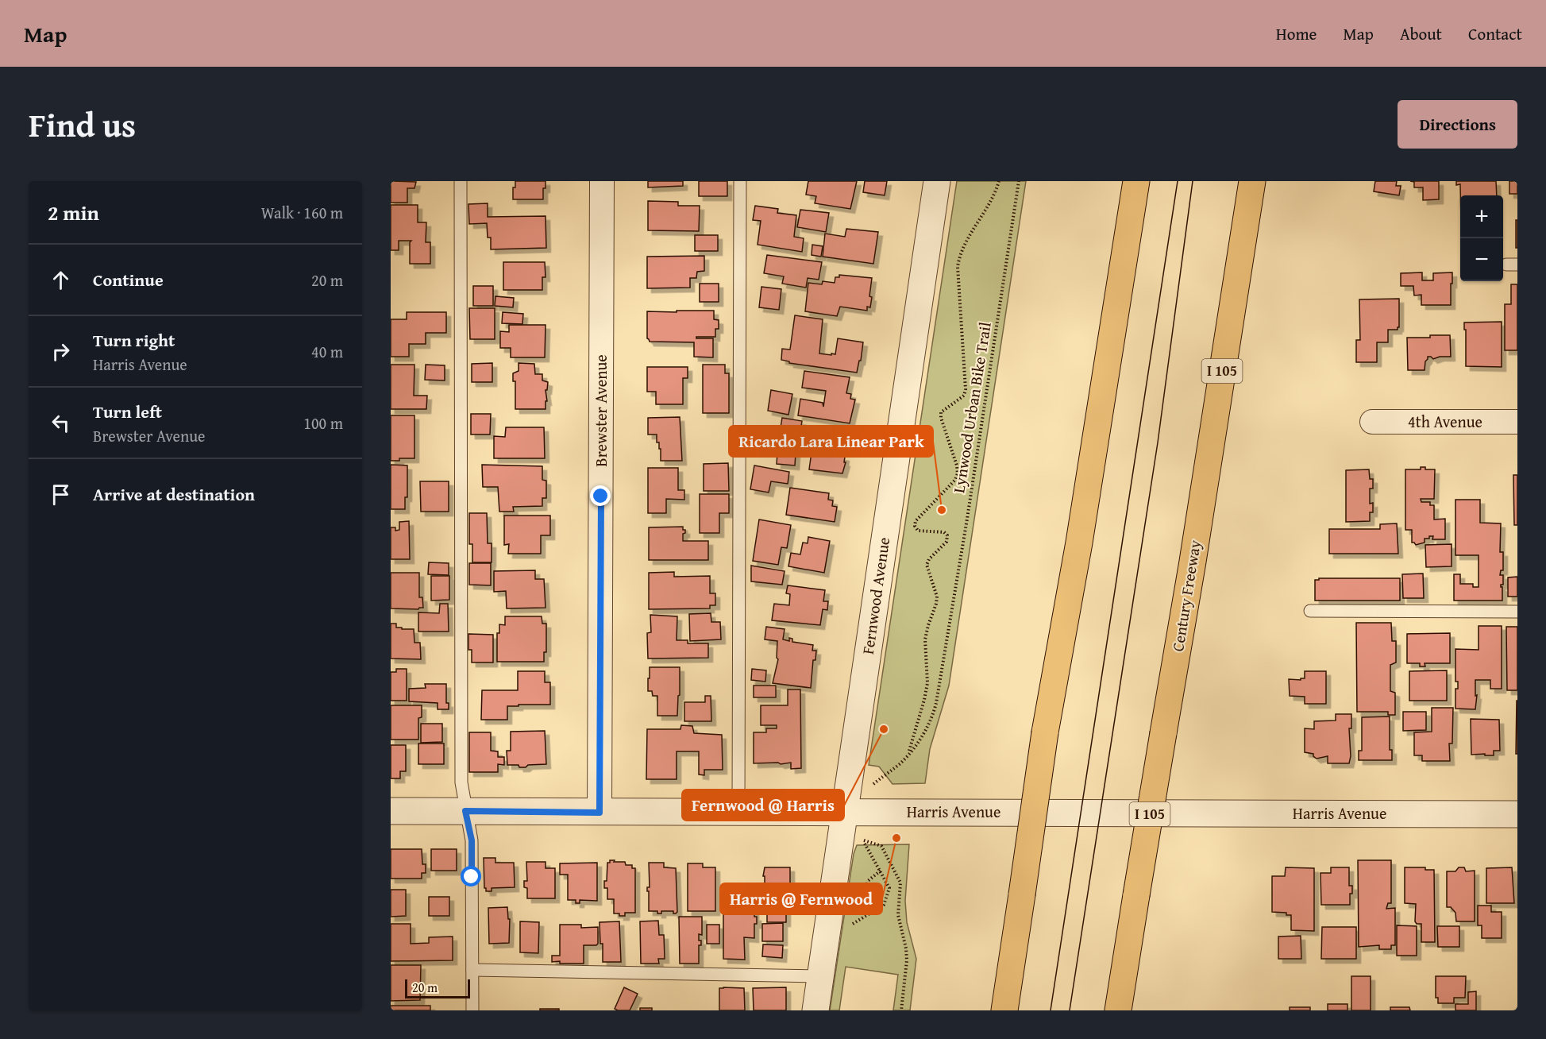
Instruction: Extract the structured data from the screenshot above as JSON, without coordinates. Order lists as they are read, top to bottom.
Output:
{
  "streets": {
    "highway": ["I 105", "Century Freeway"],
    "street": [
      "Brewster Avenue",
      "4th Avenue",
      "Fernwood Avenue",
      "Harris Avenue"
    ],
    "path": ["Lynwood Urban Bike Trail"]
  },
  "crossings": [
    ["Brewster Avenue", "Harris Avenue"],
    ["Fernwood Avenue", "Harris Avenue"]
  ],
  "places": ["Ricardo Lara Linear Park", "Fernwood @ Harris", "Harris @ Fernwood"],
  "scale_bar": "20 m",
  "page": {
    "header": "Map",
    "nav": [
      "Home",
      "Map",
      "About",
      "Contact"
    ],
    "title": "Find us",
    "buttons": "Directions",
    "heading": ["2 min", "Walk · 160 m"],
    "map_buttons": ["+", "−"],
    "list": [
      ["Continue", "20 m"],
      ["Turn right", "Harris Avenue", "40 m"],
      ["Turn left", "Brewster Avenue", "100 m"],
      "Arrive at destination"
    ],
    "scale": "20 m"
  }
}
